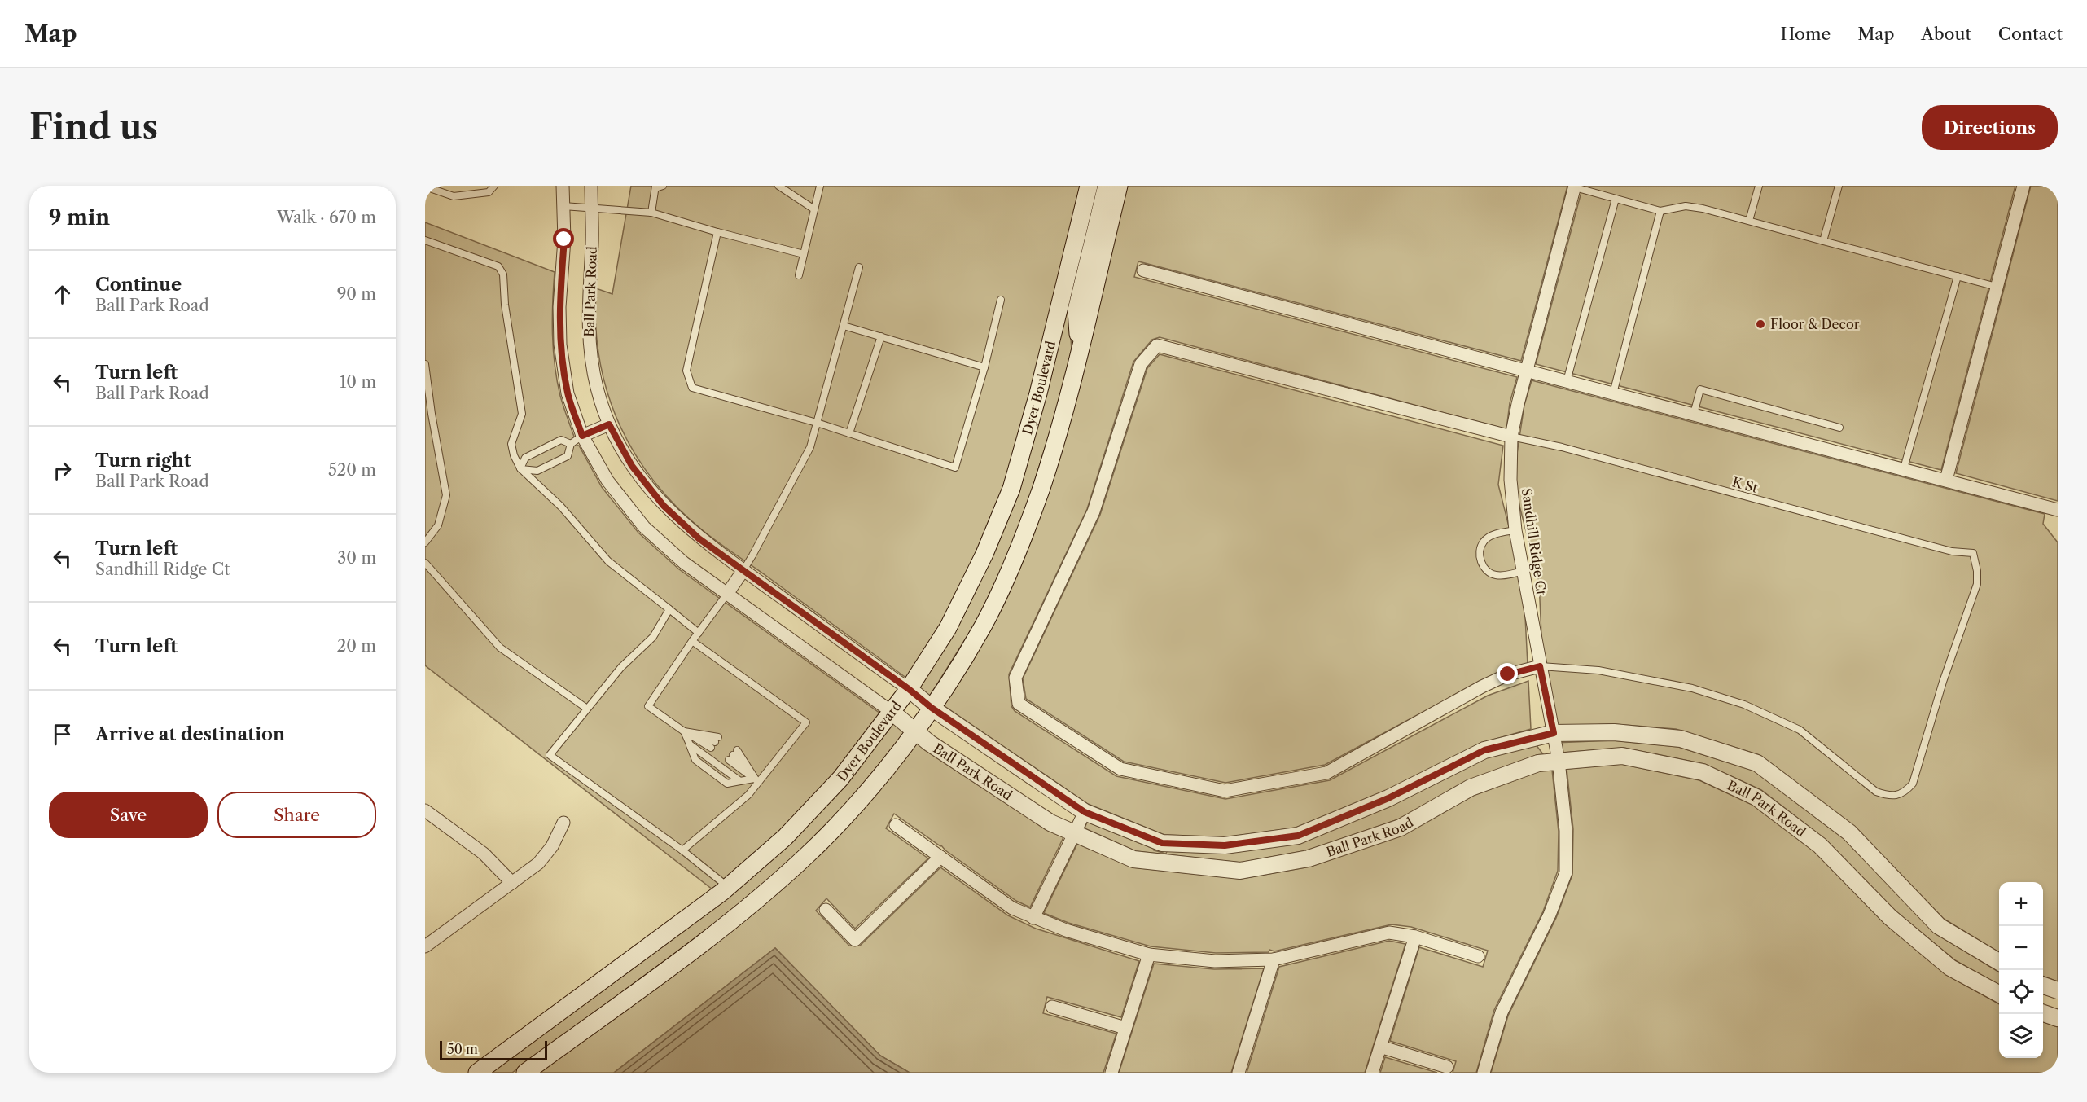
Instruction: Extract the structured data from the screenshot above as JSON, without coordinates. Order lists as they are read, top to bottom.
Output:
{
  "streets": {
    "main road": ["Dyer Boulevard"],
    "street": ["Ball Park Road", "Sandhill Ridge Ct"],
    "lane": ["K St"]
  },
  "crossings": [
    ["Ball Park Road", "Dyer Boulevard"],
    ["Ball Park Road", "Sandhill Ridge Ct"],
    ["K St", "Sandhill Ridge Ct"]
  ],
  "places": ["Floor & Decor"],
  "scale_bar": "50 m",
  "page": {
    "header": "Map",
    "nav": [
      "Home",
      "Map",
      "About",
      "Contact"
    ],
    "buttons": [
      "Directions",
      ["Save", "Share"]
    ],
    "title": "Find us",
    "heading": ["9 min", "Walk · 670 m"],
    "list": [
      ["Continue", "Ball Park Road", "90 m"],
      ["Turn left", "Ball Park Road", "10 m"],
      ["Turn right", "Ball Park Road", "520 m"],
      ["Turn left", "Sandhill Ridge Ct", "30 m"],
      ["Turn left", "20 m"],
      "Arrive at destination"
    ],
    "map_buttons": ["+", "−"],
    "scale": "50 m"
  }
}
